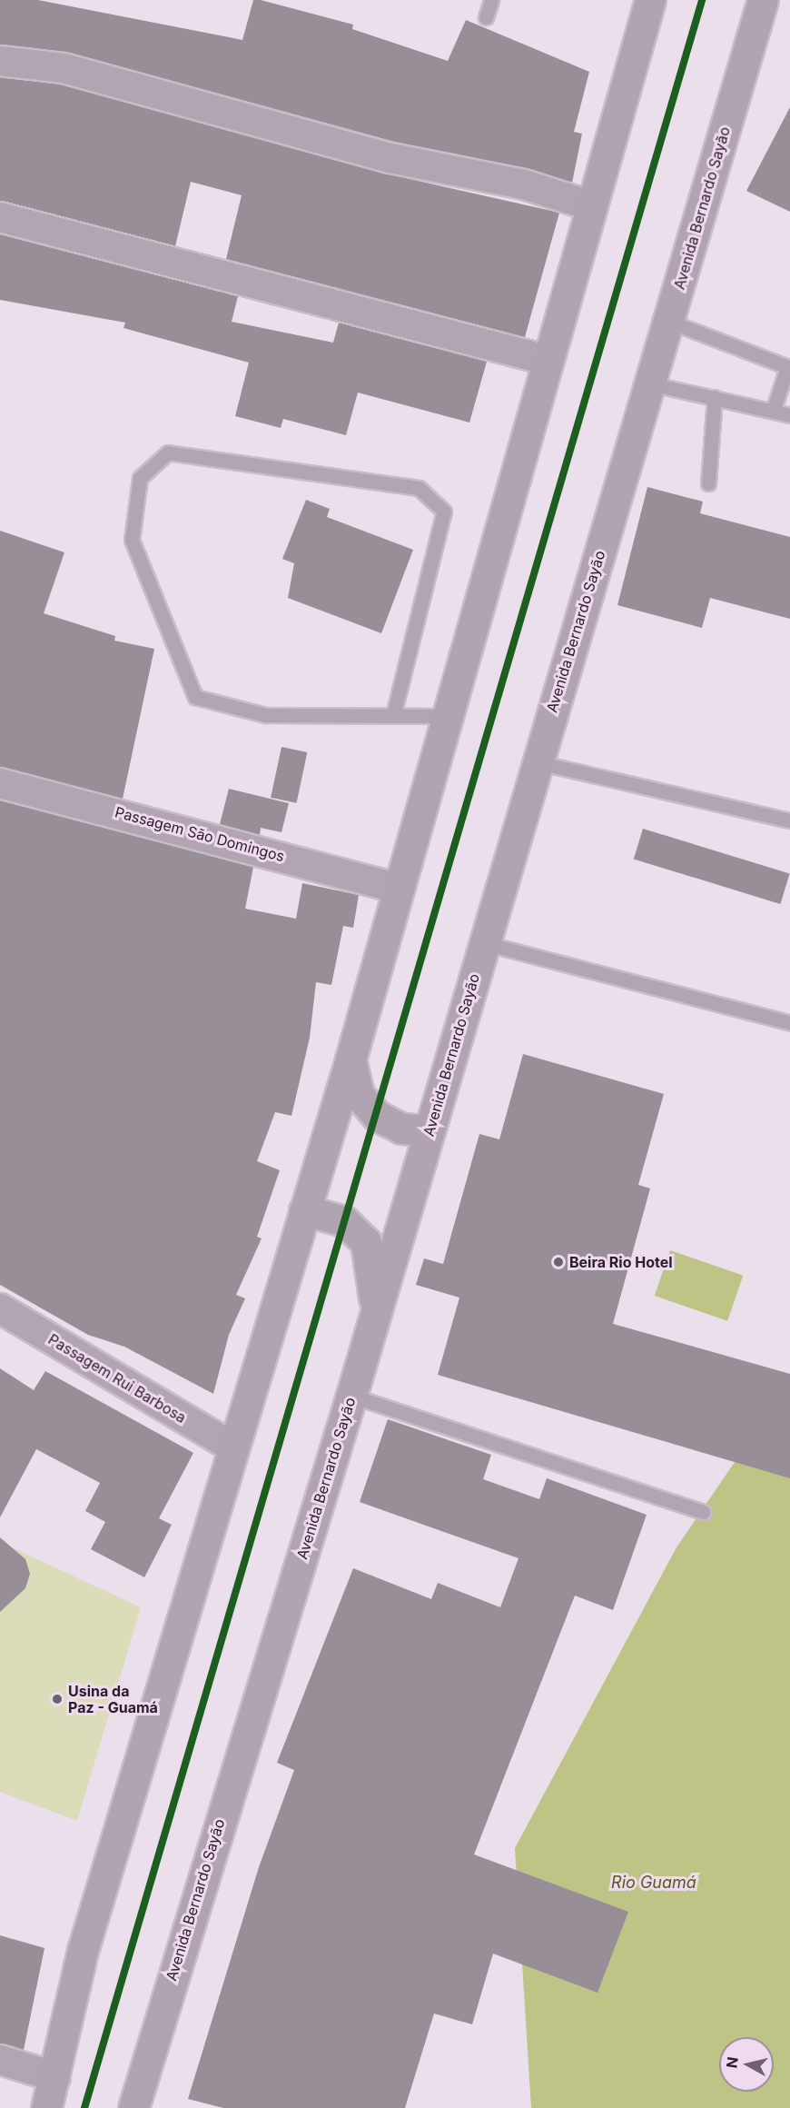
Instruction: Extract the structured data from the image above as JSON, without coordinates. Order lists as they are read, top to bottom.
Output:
{
  "streets": {
    "main road": ["Avenida Bernardo Sayão"],
    "street": ["Passagem São Domingos", "Passagem Rui Barbosa"]
  },
  "water": ["Rio Guamá"],
  "places": ["Beira Rio Hotel", "Usina da Paz - Guamá"],
  "north": "left"
}
